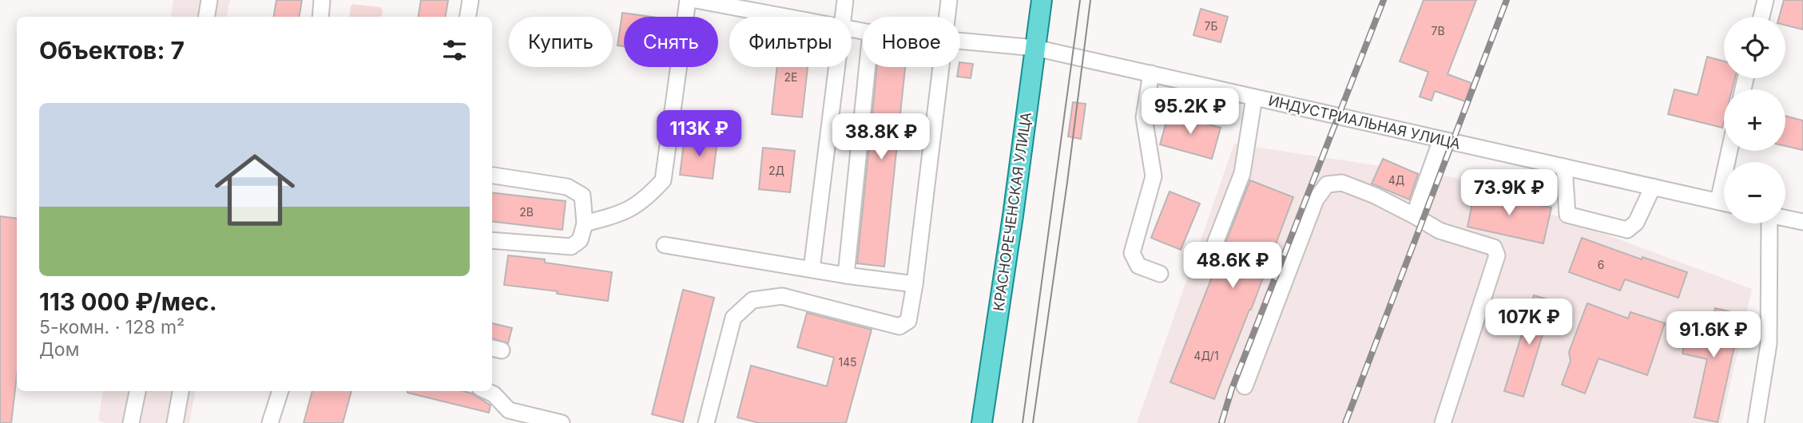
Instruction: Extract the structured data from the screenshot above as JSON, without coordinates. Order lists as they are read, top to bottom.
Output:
{
  "streets": {
    "main road": ["КРАСНОРЕЧЕНСКАЯ УЛИЦА"],
    "street": ["ИНДУСТРИАЛЬНАЯ УЛИЦА"]
  },
  "crossings": [
    ["ИНДУСТРИАЛЬНАЯ УЛИЦА", "КРАСНОРЕЧЕНСКАЯ УЛИЦА"]
  ],
  "house_numbers": [
    "7Б",
    "7В",
    "2Е",
    "2Д",
    "4Д",
    "2В",
    "6",
    "4Д/1",
    "145"
  ],
  "page": {
    "map_buttons": ["+", "−"],
    "chip": [
      "Купить",
      "Снять",
      "Фильтры",
      "Новое"
    ],
    "heading": "Объектов: 7",
    "list": [
      {
        "name": "113 000 ₽/мес.",
        "note": "5-комн. · 128 m² · Дом"
      }
    ],
    "price": [
      "95.2K ₽",
      "113K ₽",
      "38.8K ₽",
      "73.9K ₽",
      "48.6K ₽",
      "107K ₽",
      "91.6K ₽"
    ]
  }
}
